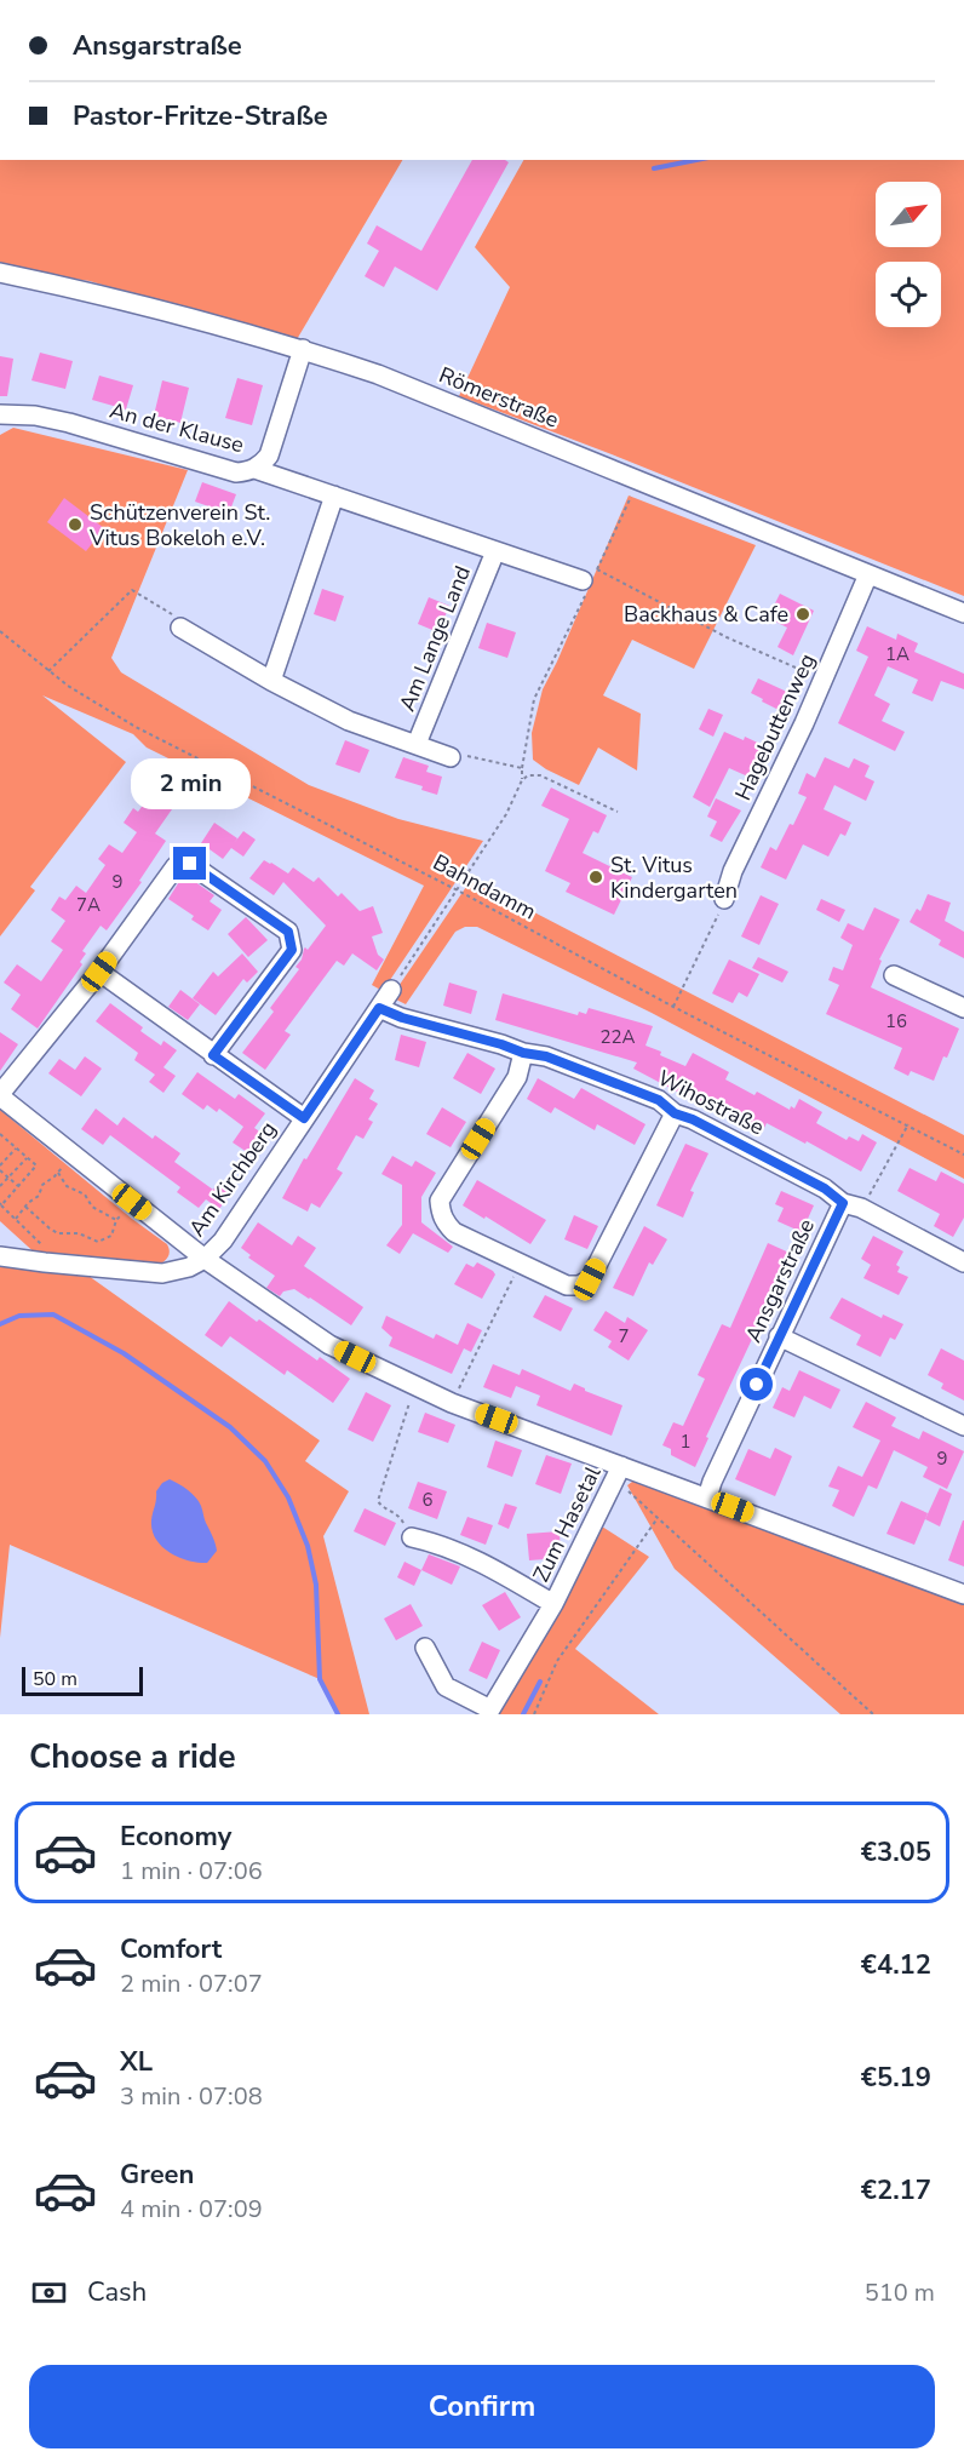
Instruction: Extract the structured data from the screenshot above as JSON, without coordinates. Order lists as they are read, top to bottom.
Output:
{
  "streets": {
    "street": [
      "Römerstraße",
      "An der Klause",
      "Am Lange Land",
      "Hagebuttenweg",
      "Wihostraße",
      "Am Kirchberg",
      "Ansgarstraße",
      "Zum Hasetal"
    ],
    "path": ["Bahndamm"]
  },
  "crossings": [
    ["Römerstraße", "An der Klause"],
    ["Römerstraße", "Hagebuttenweg"],
    ["An der Klause", "Am Lange Land"],
    ["Wihostraße", "Am Kirchberg"],
    ["Wihostraße", "Ansgarstraße"]
  ],
  "places": ["Schützenverein St. Vitus Bokeloh e.V.", "Backhaus & Cafe", "St. Vitus Kindergarten"],
  "house_numbers": [
    "1A",
    "9",
    "7A",
    "16",
    "22A",
    "7",
    "1",
    "9",
    "6"
  ],
  "scale_bar": "50 m",
  "north": "top right",
  "page": {
    "banner": ["Ansgarstraße", "Pastor-Fritze-Straße"],
    "bubble": "2 min",
    "scale": "50 m",
    "heading": "Choose a ride",
    "list": [
      {
        "name": "Economy",
        "note": "1 min · 07:06",
        "value": "€3.05"
      },
      {
        "name": "Comfort",
        "note": "2 min · 07:07",
        "value": "€4.12"
      },
      {
        "name": "XL",
        "note": "3 min · 07:08",
        "value": "€5.19"
      },
      {
        "name": "Green",
        "note": "4 min · 07:09",
        "value": "€2.17"
      }
    ],
    "pay": ["Cash", "510 m"],
    "buttons": "Confirm"
  }
}
